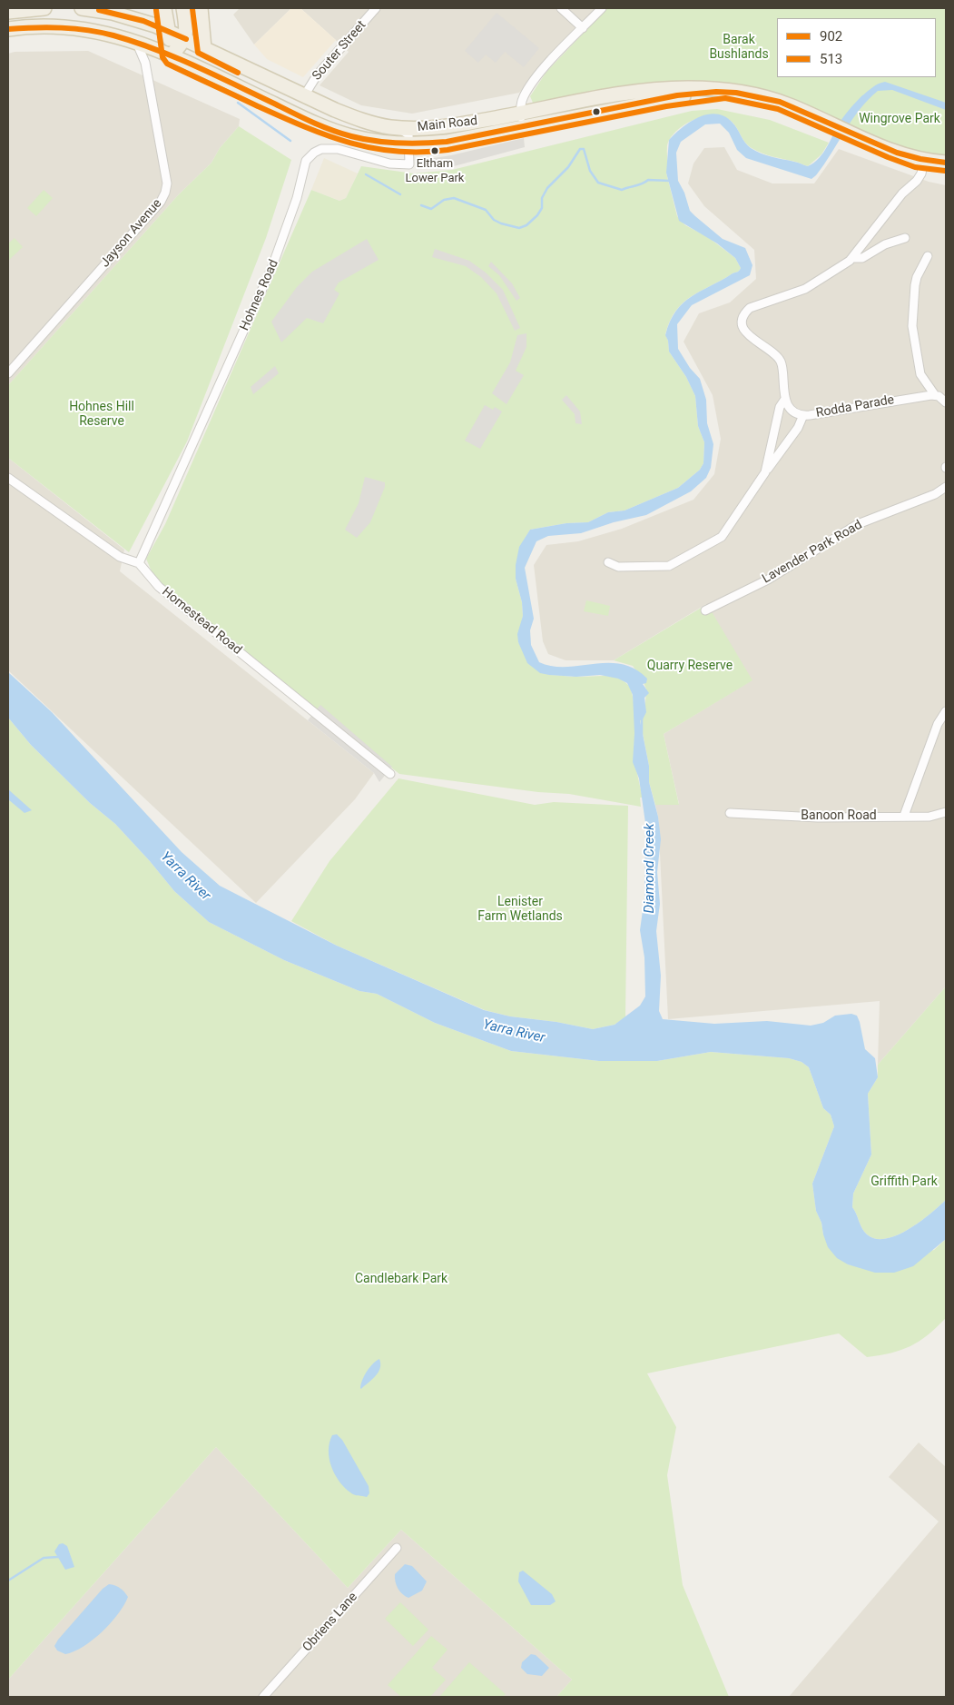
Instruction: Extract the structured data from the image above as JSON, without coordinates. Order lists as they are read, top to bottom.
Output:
{
  "streets": {
    "main road": ["Main Road"],
    "street": [
      "Souter Street",
      "Jayson Avenue",
      "Hohnes Road",
      "Rodda Parade",
      "Lavender Park Road",
      "Homestead Road",
      "Banoon Road",
      "Obriens Lane"
    ]
  },
  "crossings": [
    ["Souter Street", "Main Road"],
    ["Main Road", "Jayson Avenue"],
    ["Main Road", "Hohnes Road"],
    ["Hohnes Road", "Homestead Road"]
  ],
  "water": ["Diamond Creek", "Yarra River"],
  "parks": [
    "Barak Bushlands",
    "Wingrove Park",
    "Hohnes Hill Reserve",
    "Quarry Reserve",
    "Lenister Farm Wetlands",
    "Griffith Park",
    "Candlebark Park"
  ],
  "places": ["Eltham Lower Park"],
  "lines": ["transit line 513", "transit line 902"],
  "legend": ["902", "513"]
}
